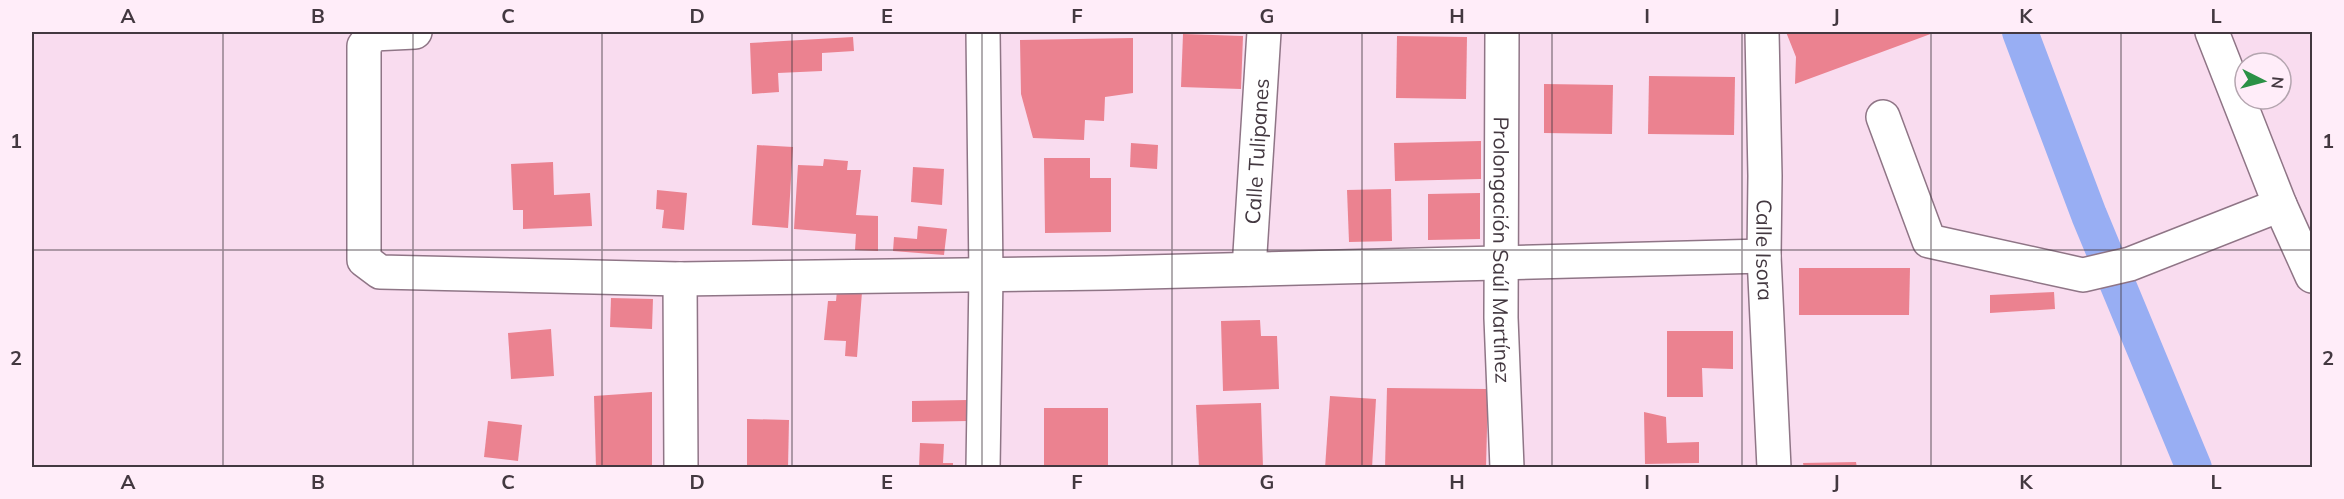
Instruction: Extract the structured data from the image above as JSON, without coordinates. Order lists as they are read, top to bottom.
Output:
{
  "streets": {
    "street": ["Calle Tulipanes", "Prolongación Saúl Martínez", "Calle Isora"]
  },
  "north": "right",
  "grid": {
    "columns": [
      "A",
      "B",
      "C",
      "D",
      "E",
      "F",
      "G",
      "H",
      "I",
      "J",
      "K",
      "L"
    ],
    "rows": ["1", "2"]
  }
}
